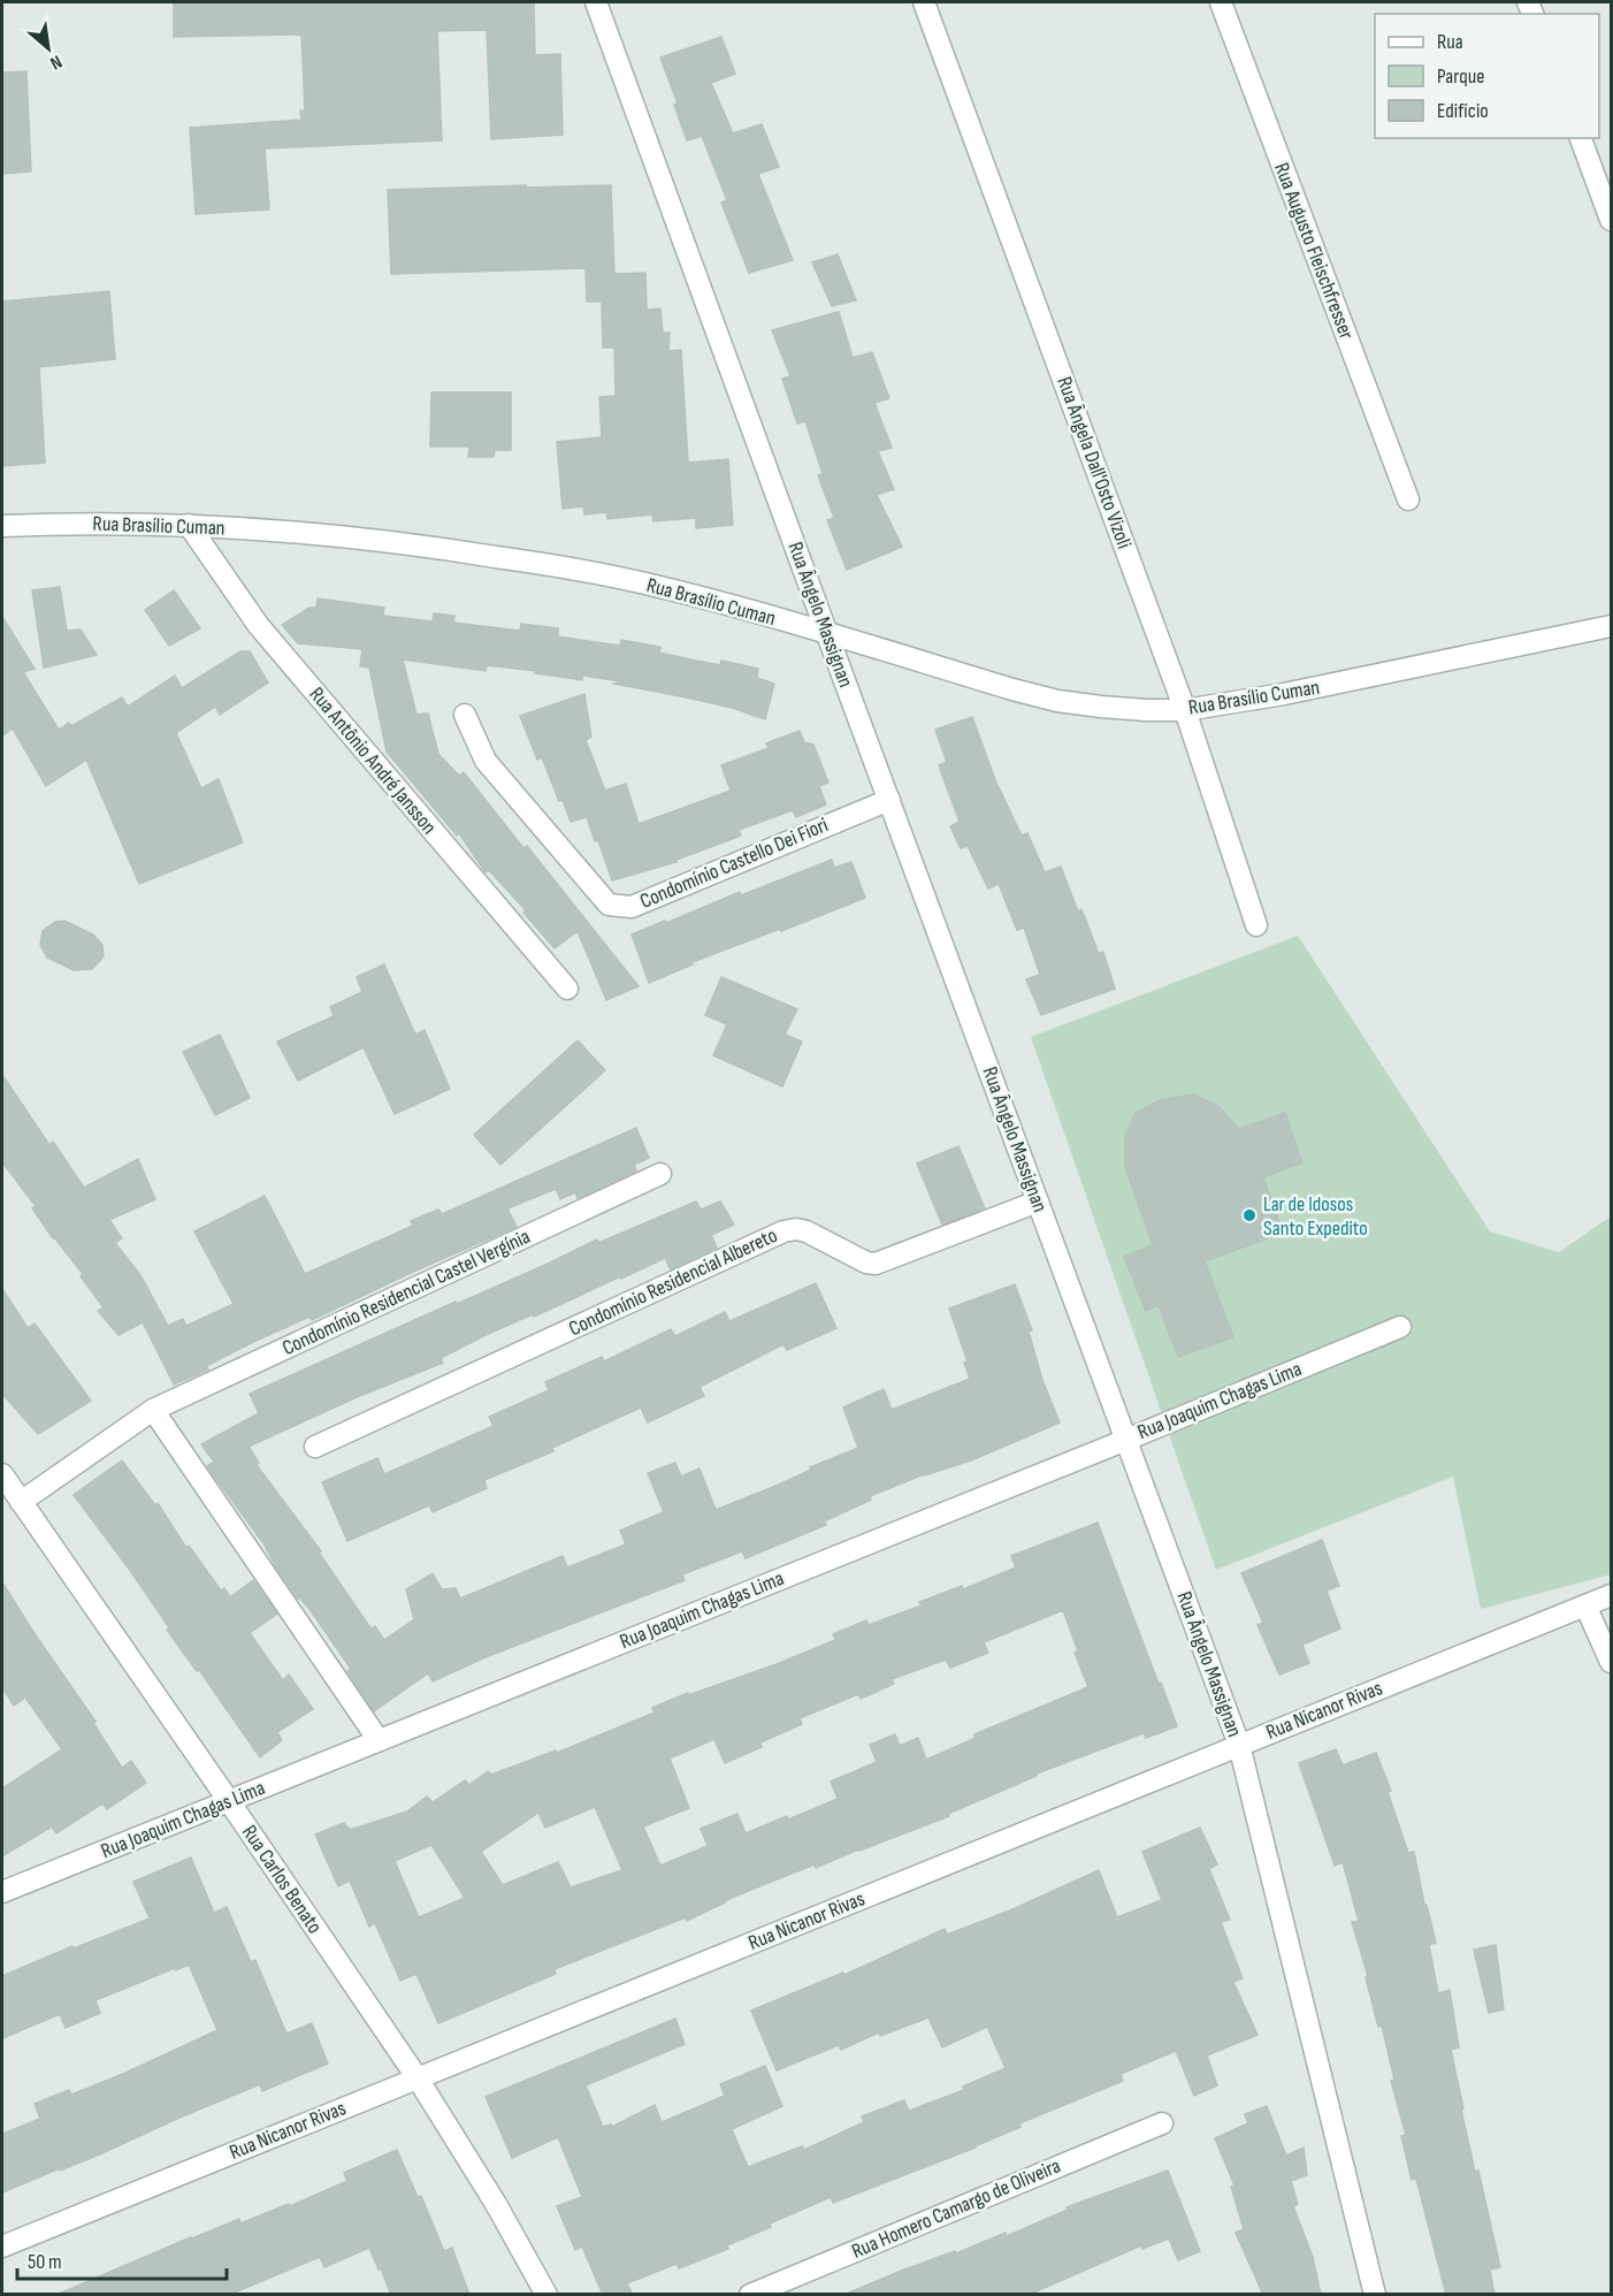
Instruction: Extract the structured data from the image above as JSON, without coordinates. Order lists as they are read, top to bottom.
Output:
{
  "streets": {
    "street": [
      "Rua Augusto Fleischfresser",
      "Rua Ângela Dall'Osto Vizoli",
      "Rua Brasílio Cuman",
      "Rua Ângelo Massignan",
      "Rua Antônio André Jansson",
      "Condomínio Castello Dei Fiori",
      "Condomínio Residencial Albereto",
      "Condomínio Residencial Castel Vergínia",
      "Rua Joaquim Chagas Lima",
      "Rua Nicanor Rivas",
      "Rua Carlos Benato",
      "Rua Homero Camargo de Oliveira"
    ]
  },
  "crossings": [
    ["Rua Ângela Dall'Osto Vizoli", "Rua Brasílio Cuman"],
    ["Rua Brasílio Cuman", "Rua Ângelo Massignan"],
    ["Rua Brasílio Cuman", "Rua Antônio André Jansson"],
    ["Rua Ângelo Massignan", "Condomínio Castello Dei Fiori"],
    ["Rua Ângelo Massignan", "Condomínio Residencial Albereto"],
    ["Rua Ângelo Massignan", "Rua Joaquim Chagas Lima"],
    ["Rua Ângelo Massignan", "Rua Nicanor Rivas"],
    ["Condomínio Residencial Castel Vergínia", "Rua Carlos Benato"],
    ["Rua Joaquim Chagas Lima", "Rua Carlos Benato"],
    ["Rua Nicanor Rivas", "Rua Carlos Benato"]
  ],
  "places": ["Lar de Idosos Santo Expedito"],
  "legend": ["Rua", "Parque", "Edifício"],
  "scale_bar": "50 m",
  "north": "bottom right"
}
